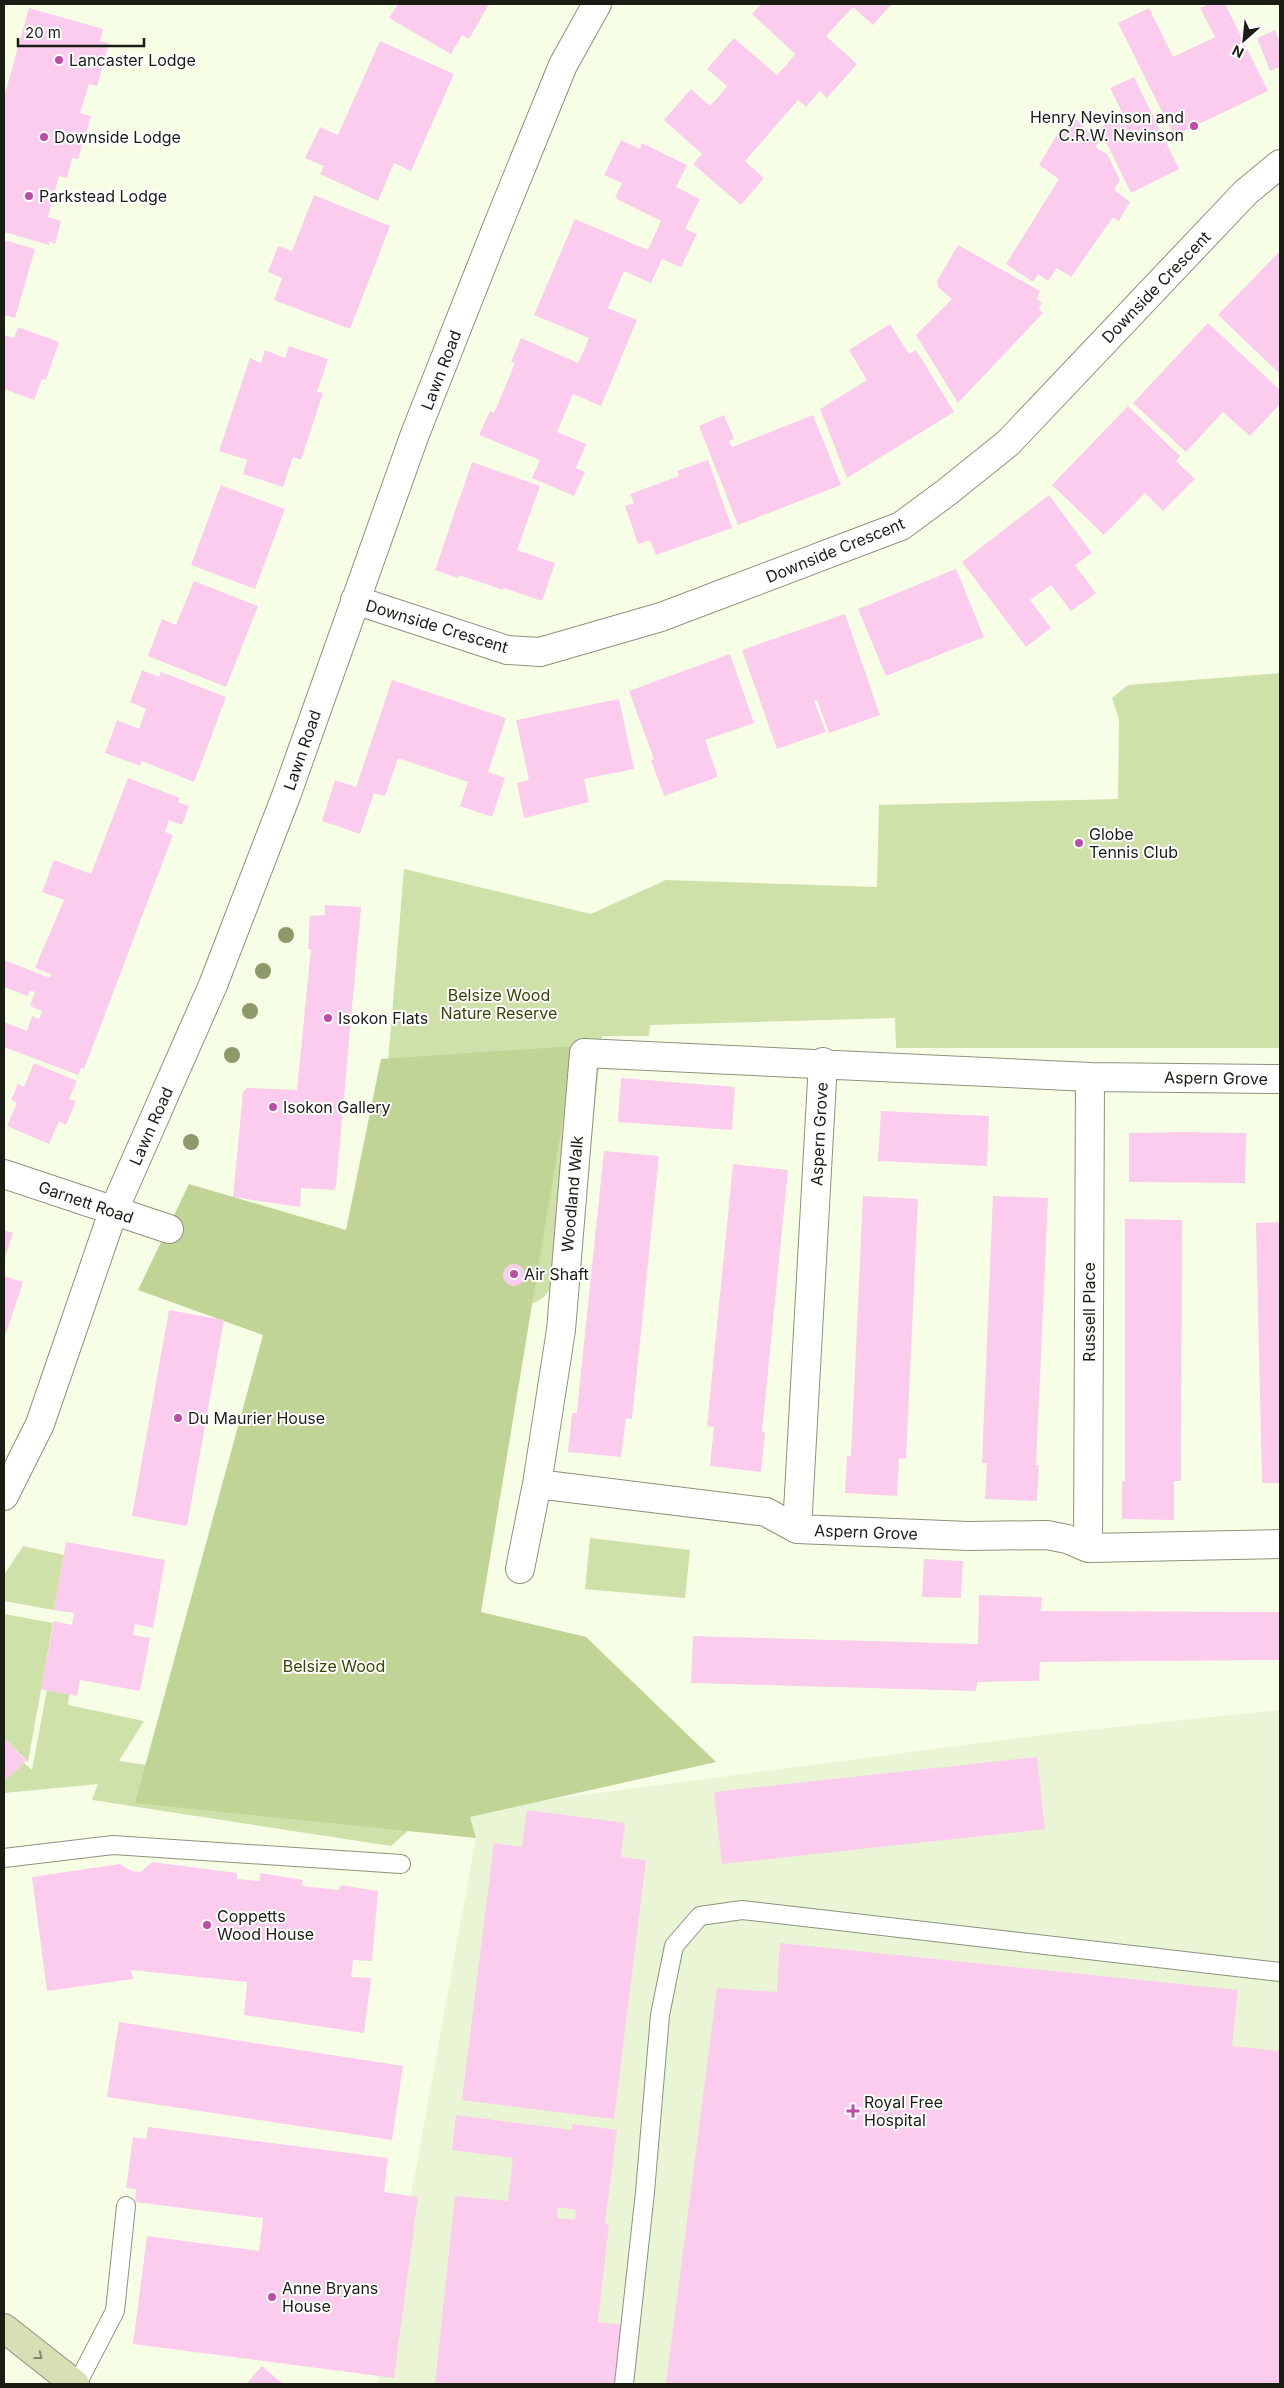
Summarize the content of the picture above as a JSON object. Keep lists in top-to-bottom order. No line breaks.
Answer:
{"streets":{"street":["Downside Crescent","Lawn Road","Aspern Grove","Woodland Walk","Garnett Road","Russell Place"]},"crossings":[["Downside Crescent","Lawn Road"],["Lawn Road","Garnett Road"],["Aspern Grove","Woodland Walk"],["Aspern Grove","Russell Place"]],"parks":["Belsize Wood Nature Reserve","Belsize Wood"],"places":{"other":["Lancaster Lodge","Henry Nevinson and C.R.W. Nevinson","Downside Lodge","Parkstead Lodge","Globe Tennis Club","Isokon Flats","Isokon Gallery","Air Shaft","Du Maurier House","Coppetts Wood House","Anne Bryans House"],"health":["Royal Free Hospital"]},"scale_bar":"20 m","north":"bottom left"}
